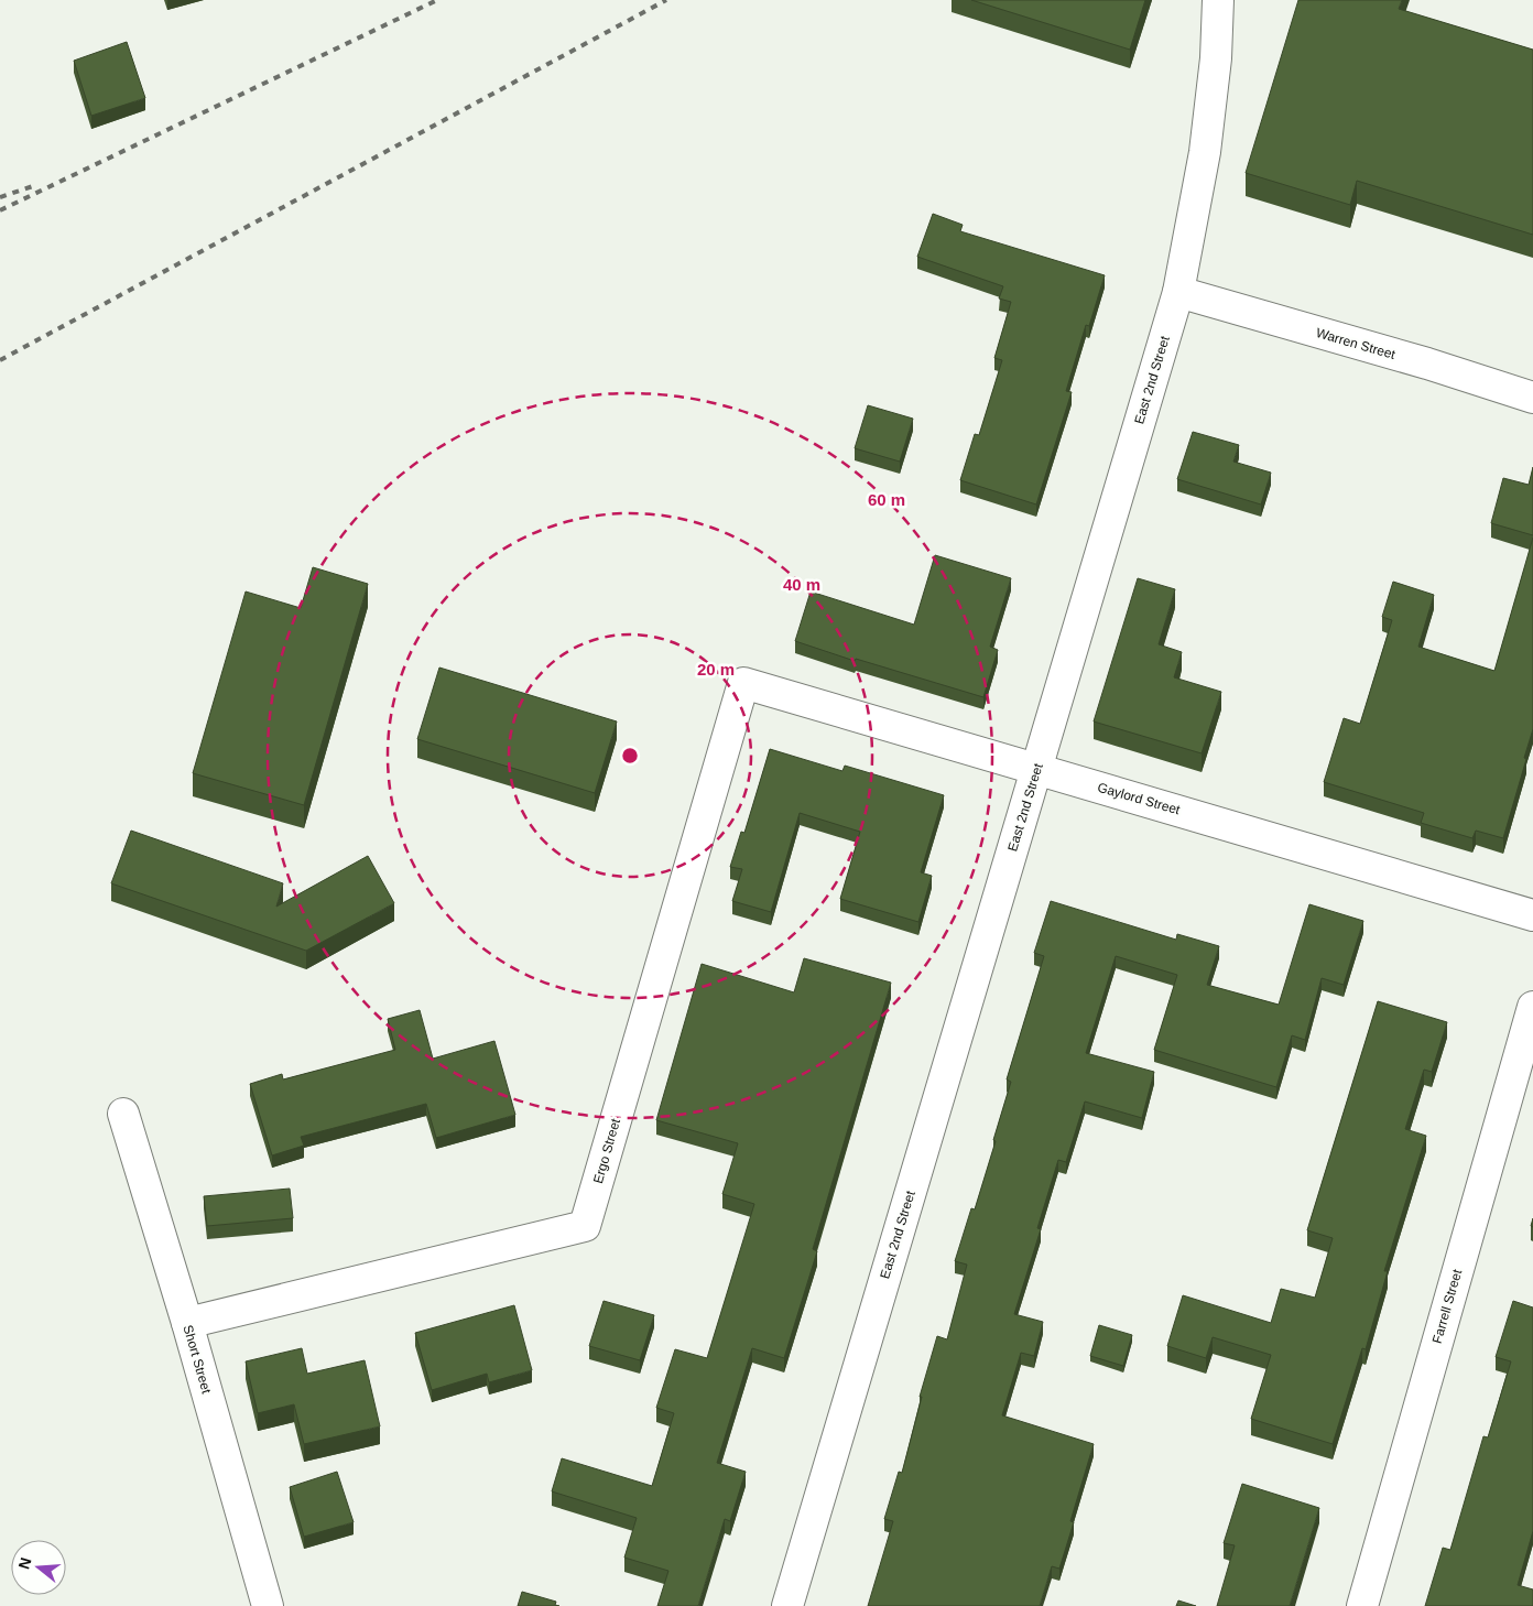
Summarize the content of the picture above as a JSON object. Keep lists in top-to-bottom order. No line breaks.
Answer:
{"streets":{"street":["Warren Street","East 2nd Street","Gaylord Street","Ergo Street","Farrell Street","Short Street"]},"crossings":[["Warren Street","East 2nd Street"],["East 2nd Street","Gaylord Street"],["Gaylord Street","Ergo Street"],["Ergo Street","Short Street"]],"north":"left","rings":["60 m","40 m","20 m"]}
